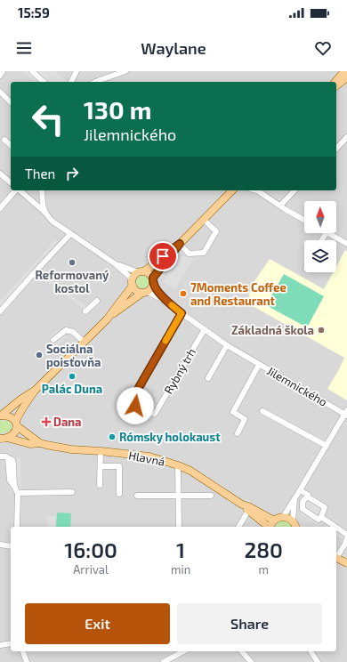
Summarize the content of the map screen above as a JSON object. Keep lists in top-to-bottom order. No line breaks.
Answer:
{"streets":{"main road":["Hlavná"],"street":["Rybný trh","Jilemnického"]},"crossings":[["Rybný trh","Jilemnického"]],"places":{"other":["Reformovaný kostol","7Moments Coffee and Restaurant","Základná škola","Sociálna poisťovňa","Palác Duna","Rómsky holokaust"],"health":["Dana"]},"north":"top","page":{"status":"15:59","header":"Waylane","turn":["130 m","Jilemnického"],"then":"Then","eta":["16:00","Arrival","1","min","280","m"],"buttons":["Exit","Share"]}}
